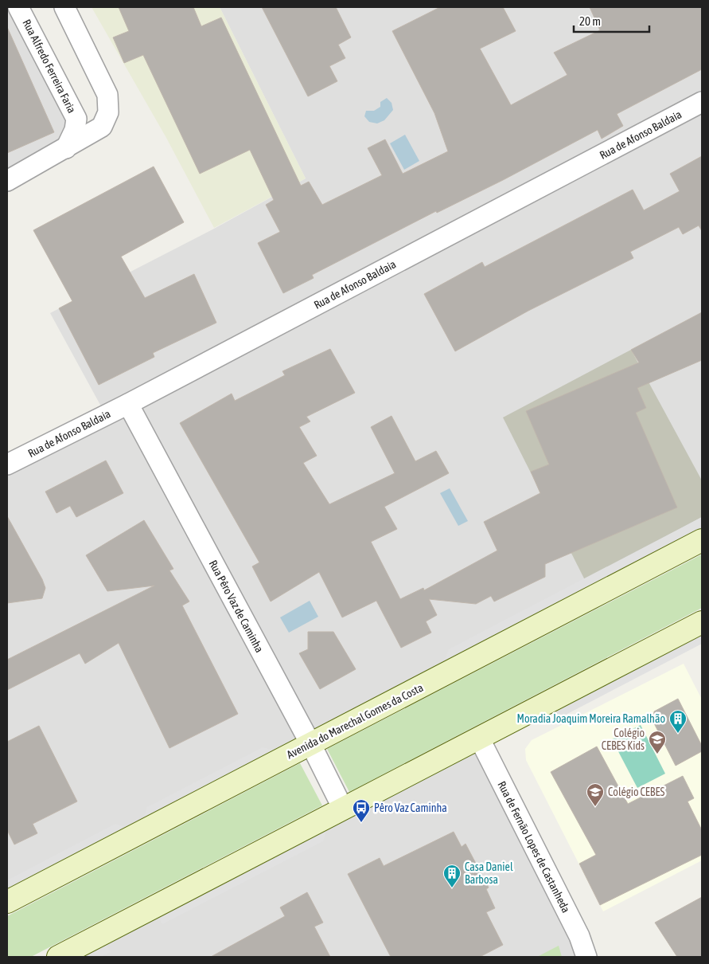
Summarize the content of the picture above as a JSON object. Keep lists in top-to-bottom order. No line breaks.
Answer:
{"streets":{"main road":["Avenida do Marechal Gomes da Costa"],"street":["Rua Alfredo Ferreira Faria","Rua de Afonso Baldaia","Rua Pêro Vaz de Caminha","Rua de Fernão Lopes de Castanheda"]},"crossings":[["Rua de Afonso Baldaia","Rua Pêro Vaz de Caminha"],["Rua Pêro Vaz de Caminha","Avenida do Marechal Gomes da Costa"]],"places":{"building":["Moradia Joaquim Moreira Ramalhão","Casa Daniel Barbosa"],"school or university":["Colégio CEBES Kids","Colégio CEBES"],"bus stop":["Pêro Vaz Caminha"]},"scale_bar":"20 m"}
